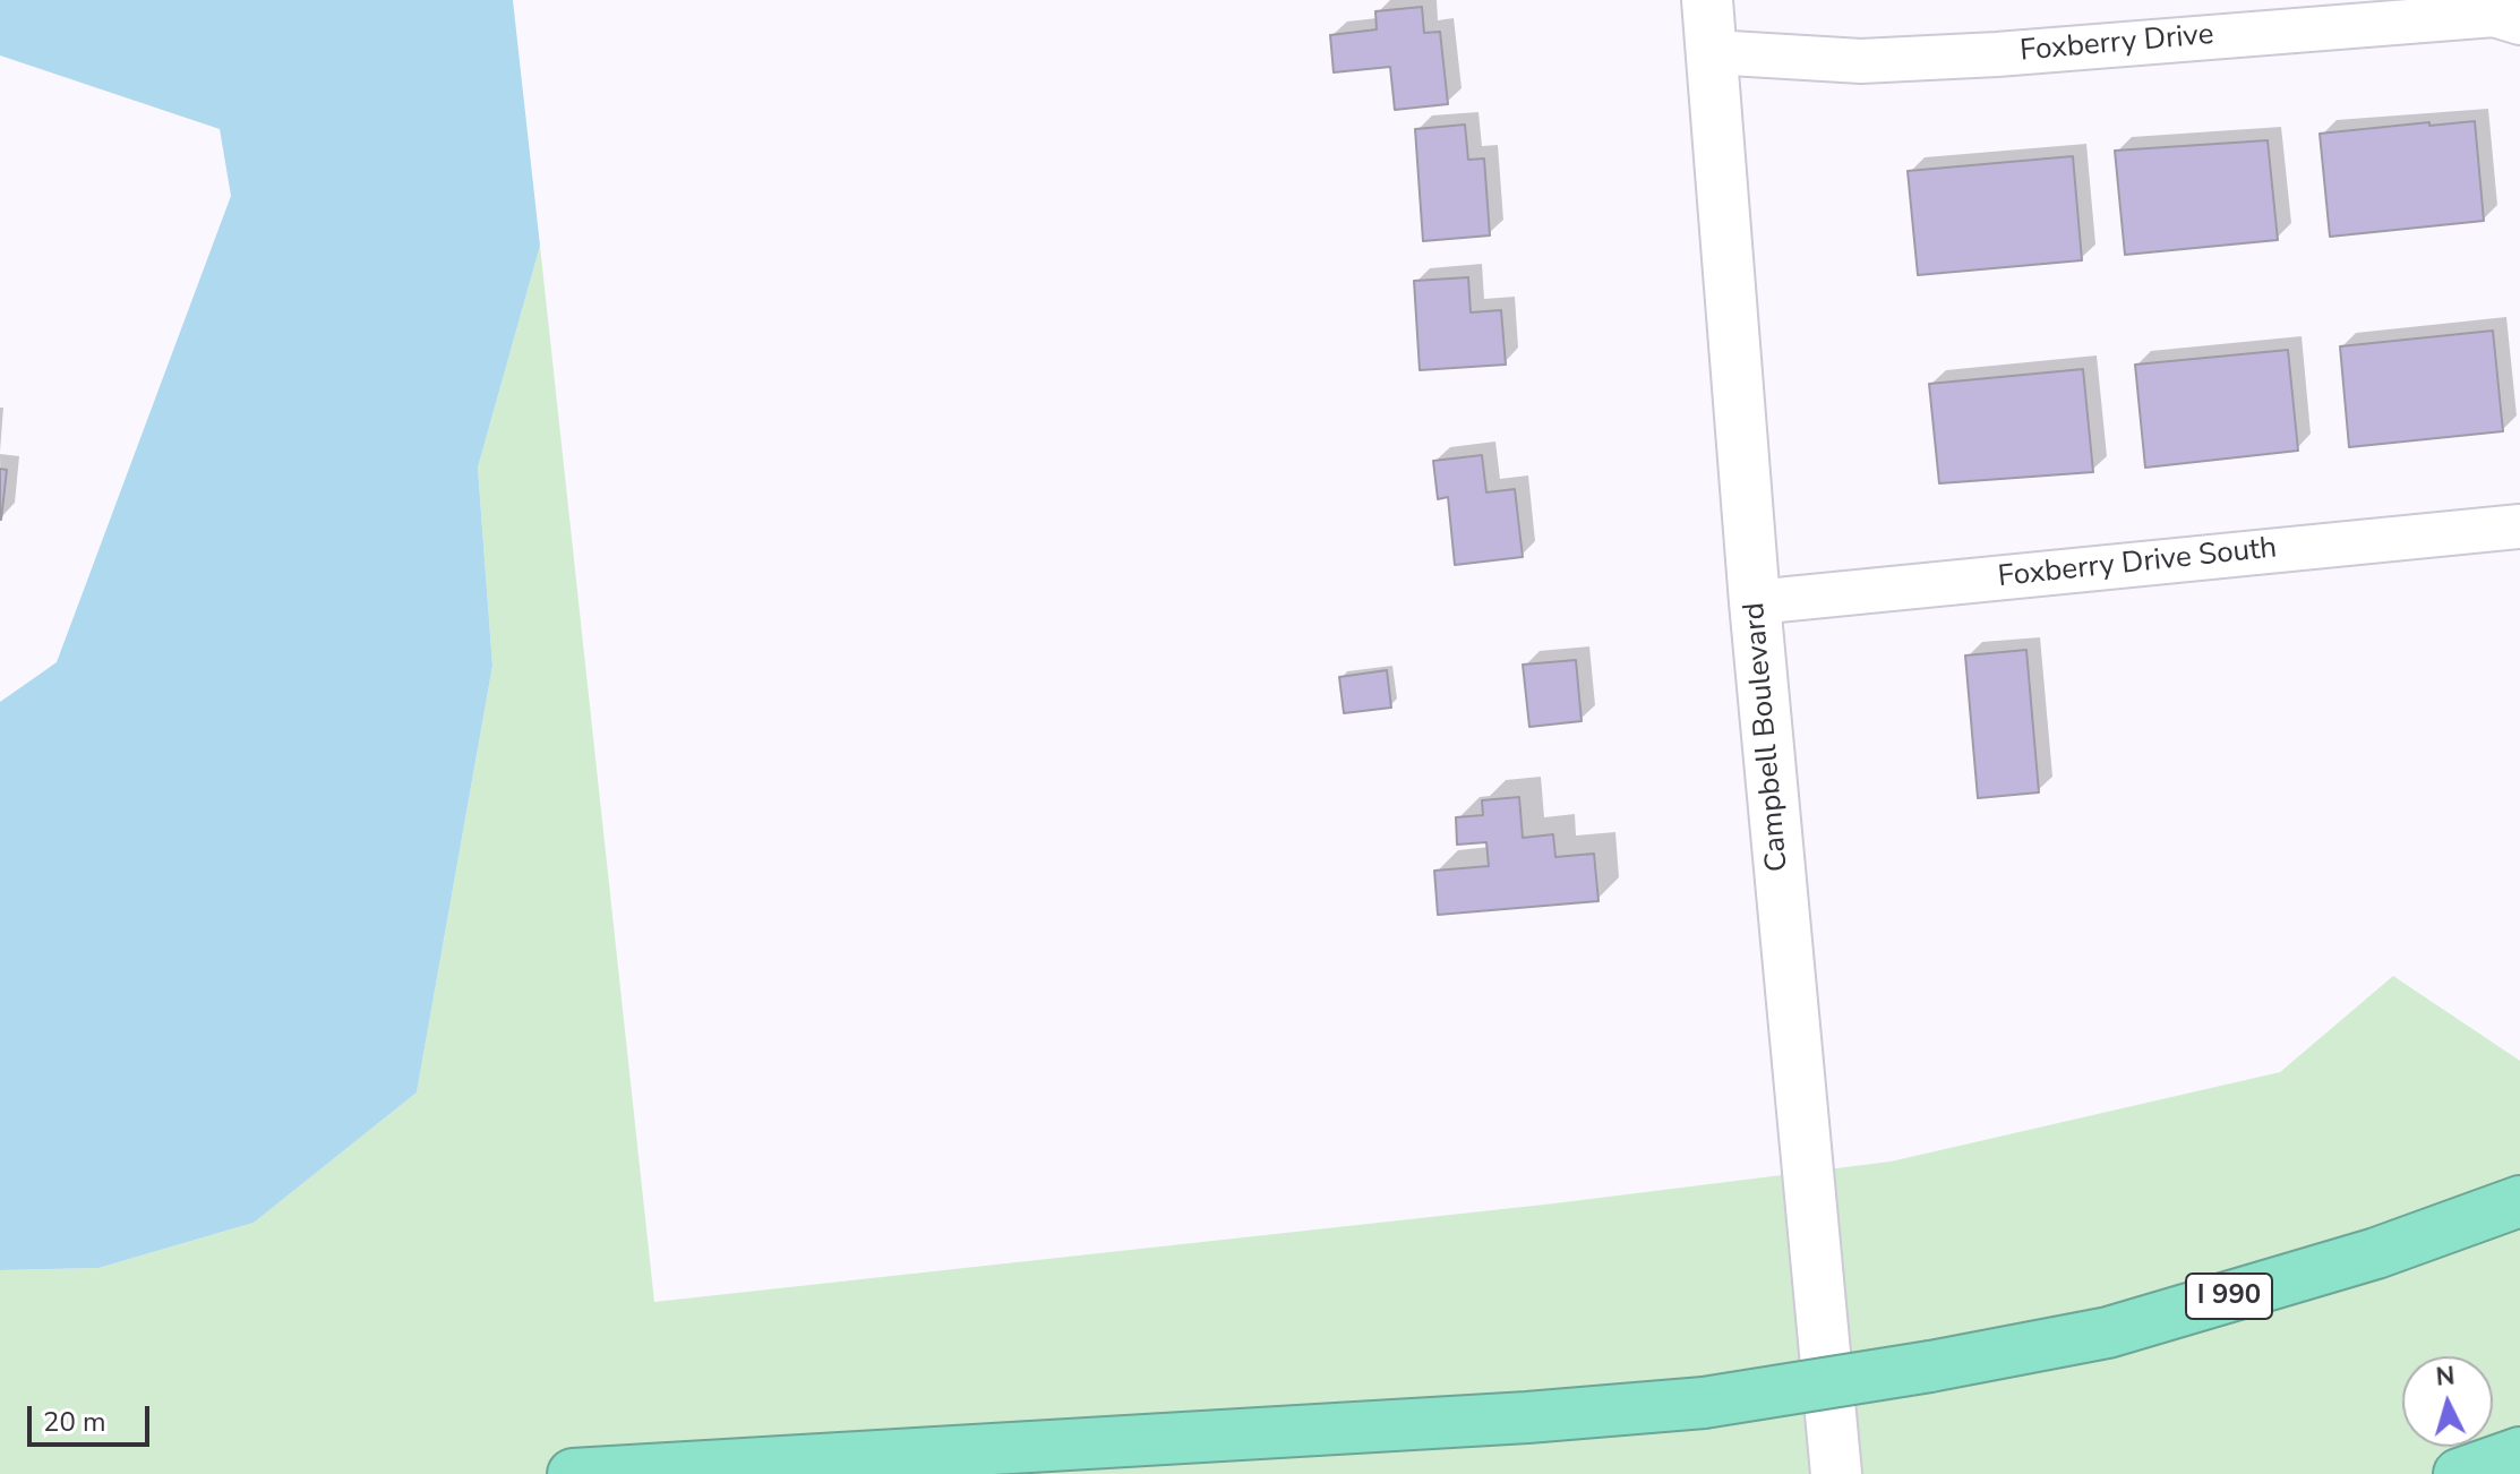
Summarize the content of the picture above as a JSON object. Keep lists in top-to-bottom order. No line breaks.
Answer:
{"streets":{"highway":["I 990"],"main road":["Campbell Boulevard"],"street":["Foxberry Drive","Foxberry Drive South"]},"crossings":[["Foxberry Drive","Campbell Boulevard"],["Foxberry Drive South","Campbell Boulevard"]],"scale_bar":"20 m","north":"top"}
